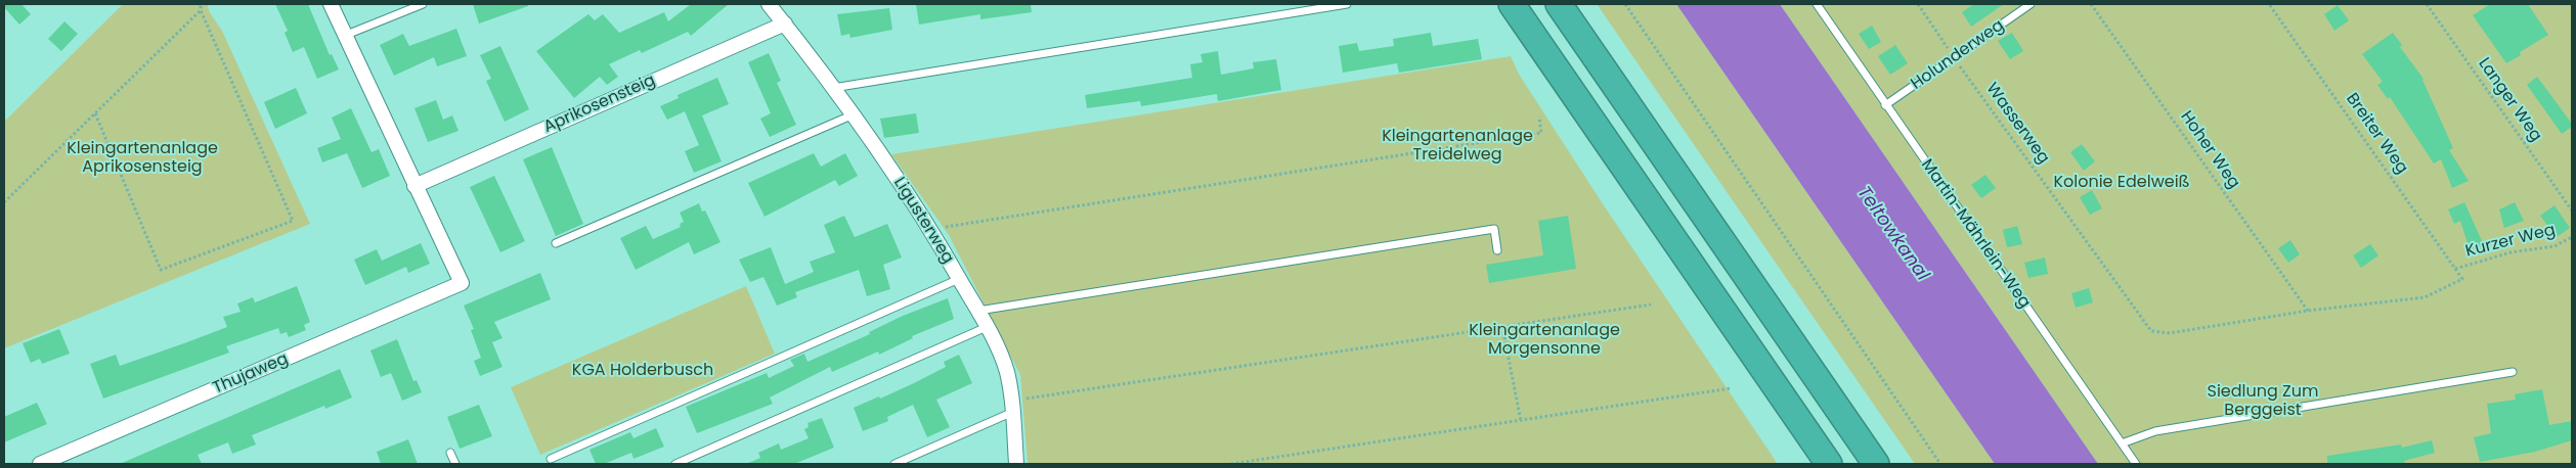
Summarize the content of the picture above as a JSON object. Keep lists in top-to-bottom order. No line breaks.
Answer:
{"streets":{"street":["Aprikosensteig","Ligusterweg","Thujaweg"],"lane":["Holunderweg","Martin-Mährlein-Weg"],"path":["Langer Weg","Wasserweg","Breiter Weg","Hoher Weg","Kurzer Weg"]},"crossings":[["Holunderweg","Wasserweg"],["Holunderweg","Martin-Mährlein-Weg"],["Aprikosensteig","Ligusterweg"],["Aprikosensteig","Thujaweg"],["Wasserweg","Breiter Weg"],["Wasserweg","Hoher Weg"],["Breiter Weg","Hoher Weg"],["Breiter Weg","Kurzer Weg"]],"water":["Teltowkanal"],"parks":["Kleingartenanlage Treidelweg","Kleingartenanlage Aprikosensteig","Kolonie Edelweiß","Kleingartenanlage Morgensonne","KGA Holderbusch","Siedlung Zum Berggeist"]}
